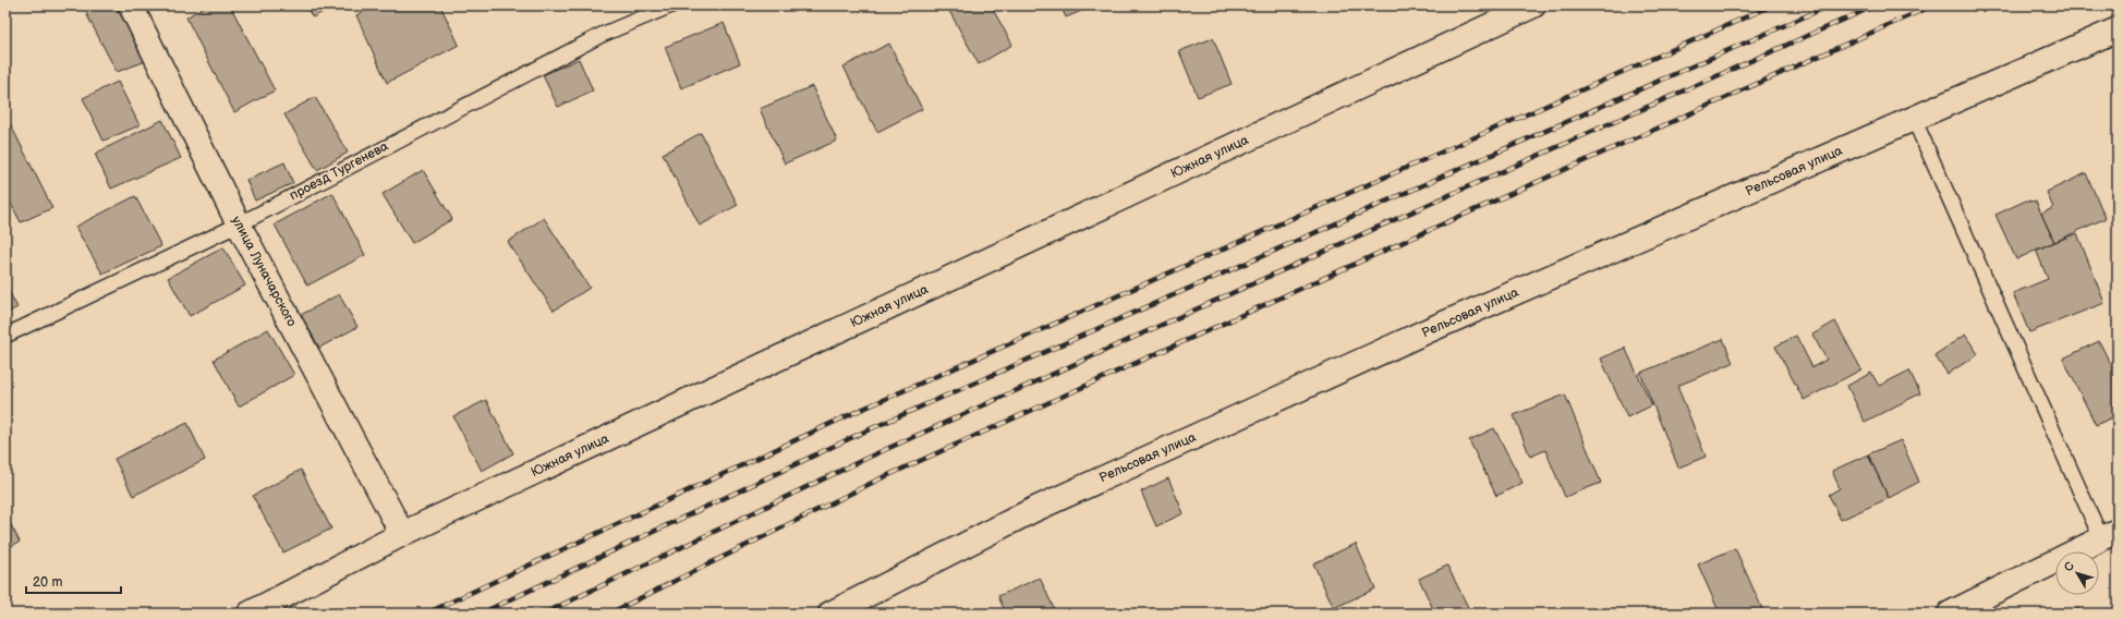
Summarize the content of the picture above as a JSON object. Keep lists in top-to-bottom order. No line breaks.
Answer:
{"streets":{"street":["Южная улица","Рельсовая улица","улица Луначарского"],"lane":["проезд Тургенева"]},"crossings":[["Южная улица","улица Луначарского"],["проезд Тургенева","улица Луначарского"]],"scale_bar":"20 m","north":"top left"}
